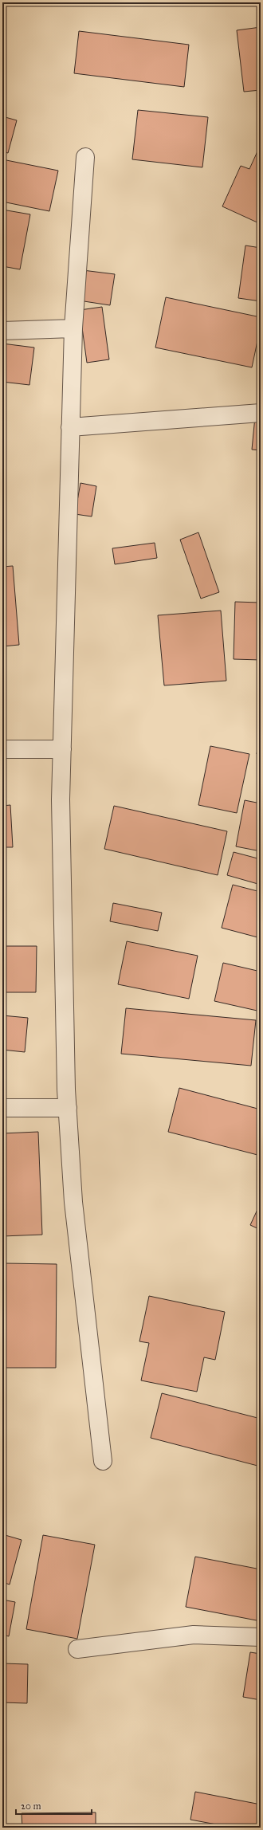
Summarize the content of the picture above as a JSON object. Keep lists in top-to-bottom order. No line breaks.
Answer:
{"scale_bar":"20 m"}
